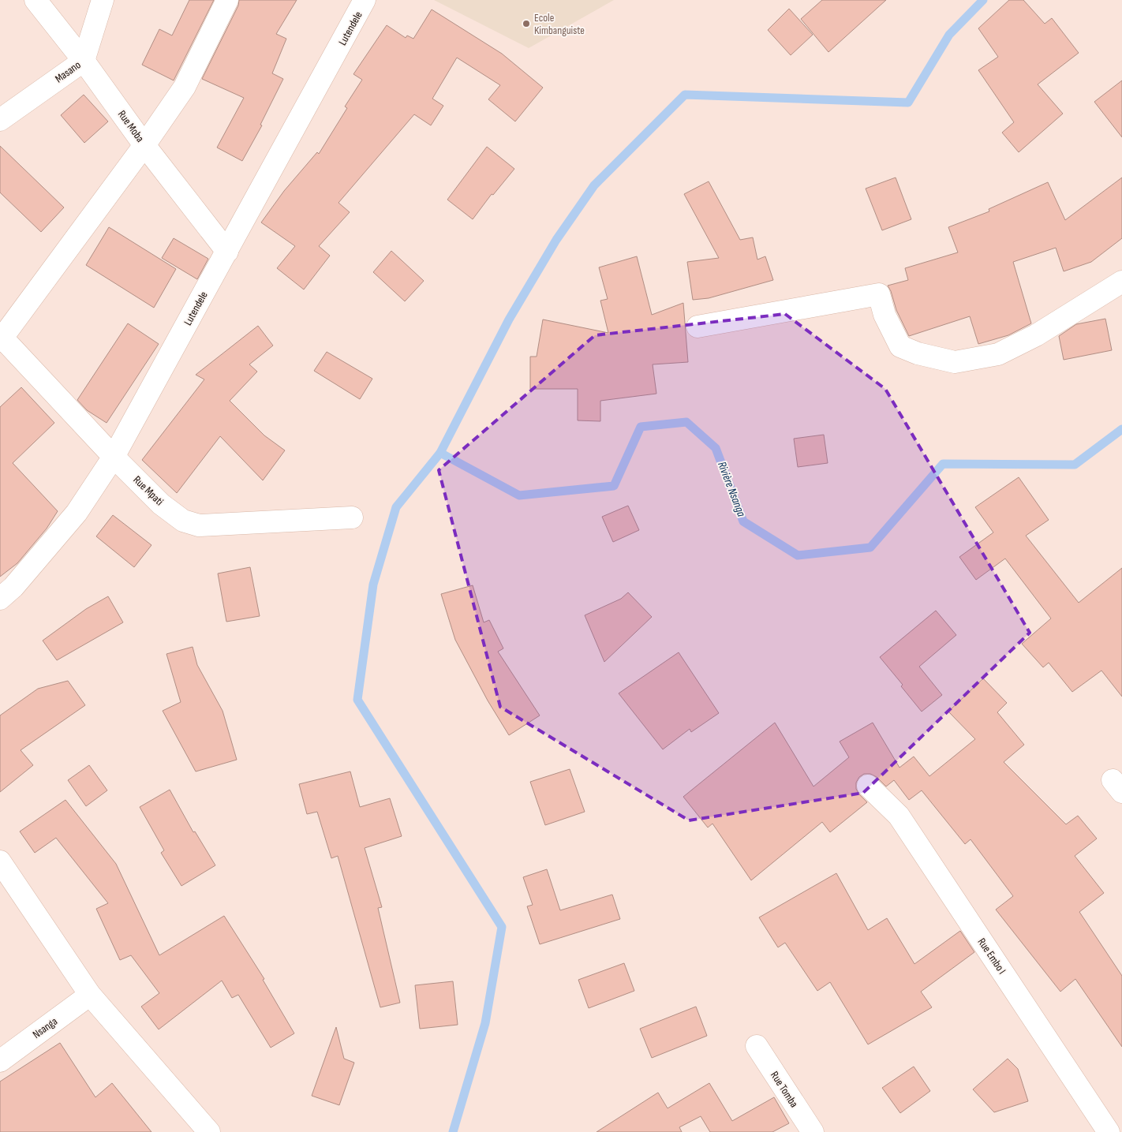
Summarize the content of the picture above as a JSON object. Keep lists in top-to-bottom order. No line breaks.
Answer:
{"streets":{"street":["Lutendele","Masano","Rue Moba","Rue Mpati","Rue Embo I","Nsanga","Rue Tomba"]},"crossings":[["Lutendele","Rue Moba"],["Lutendele","Rue Mpati"],["Masano","Rue Moba"]],"water":["Rivière Nsanga"],"places":["Ecole Kimbanguiste"]}
